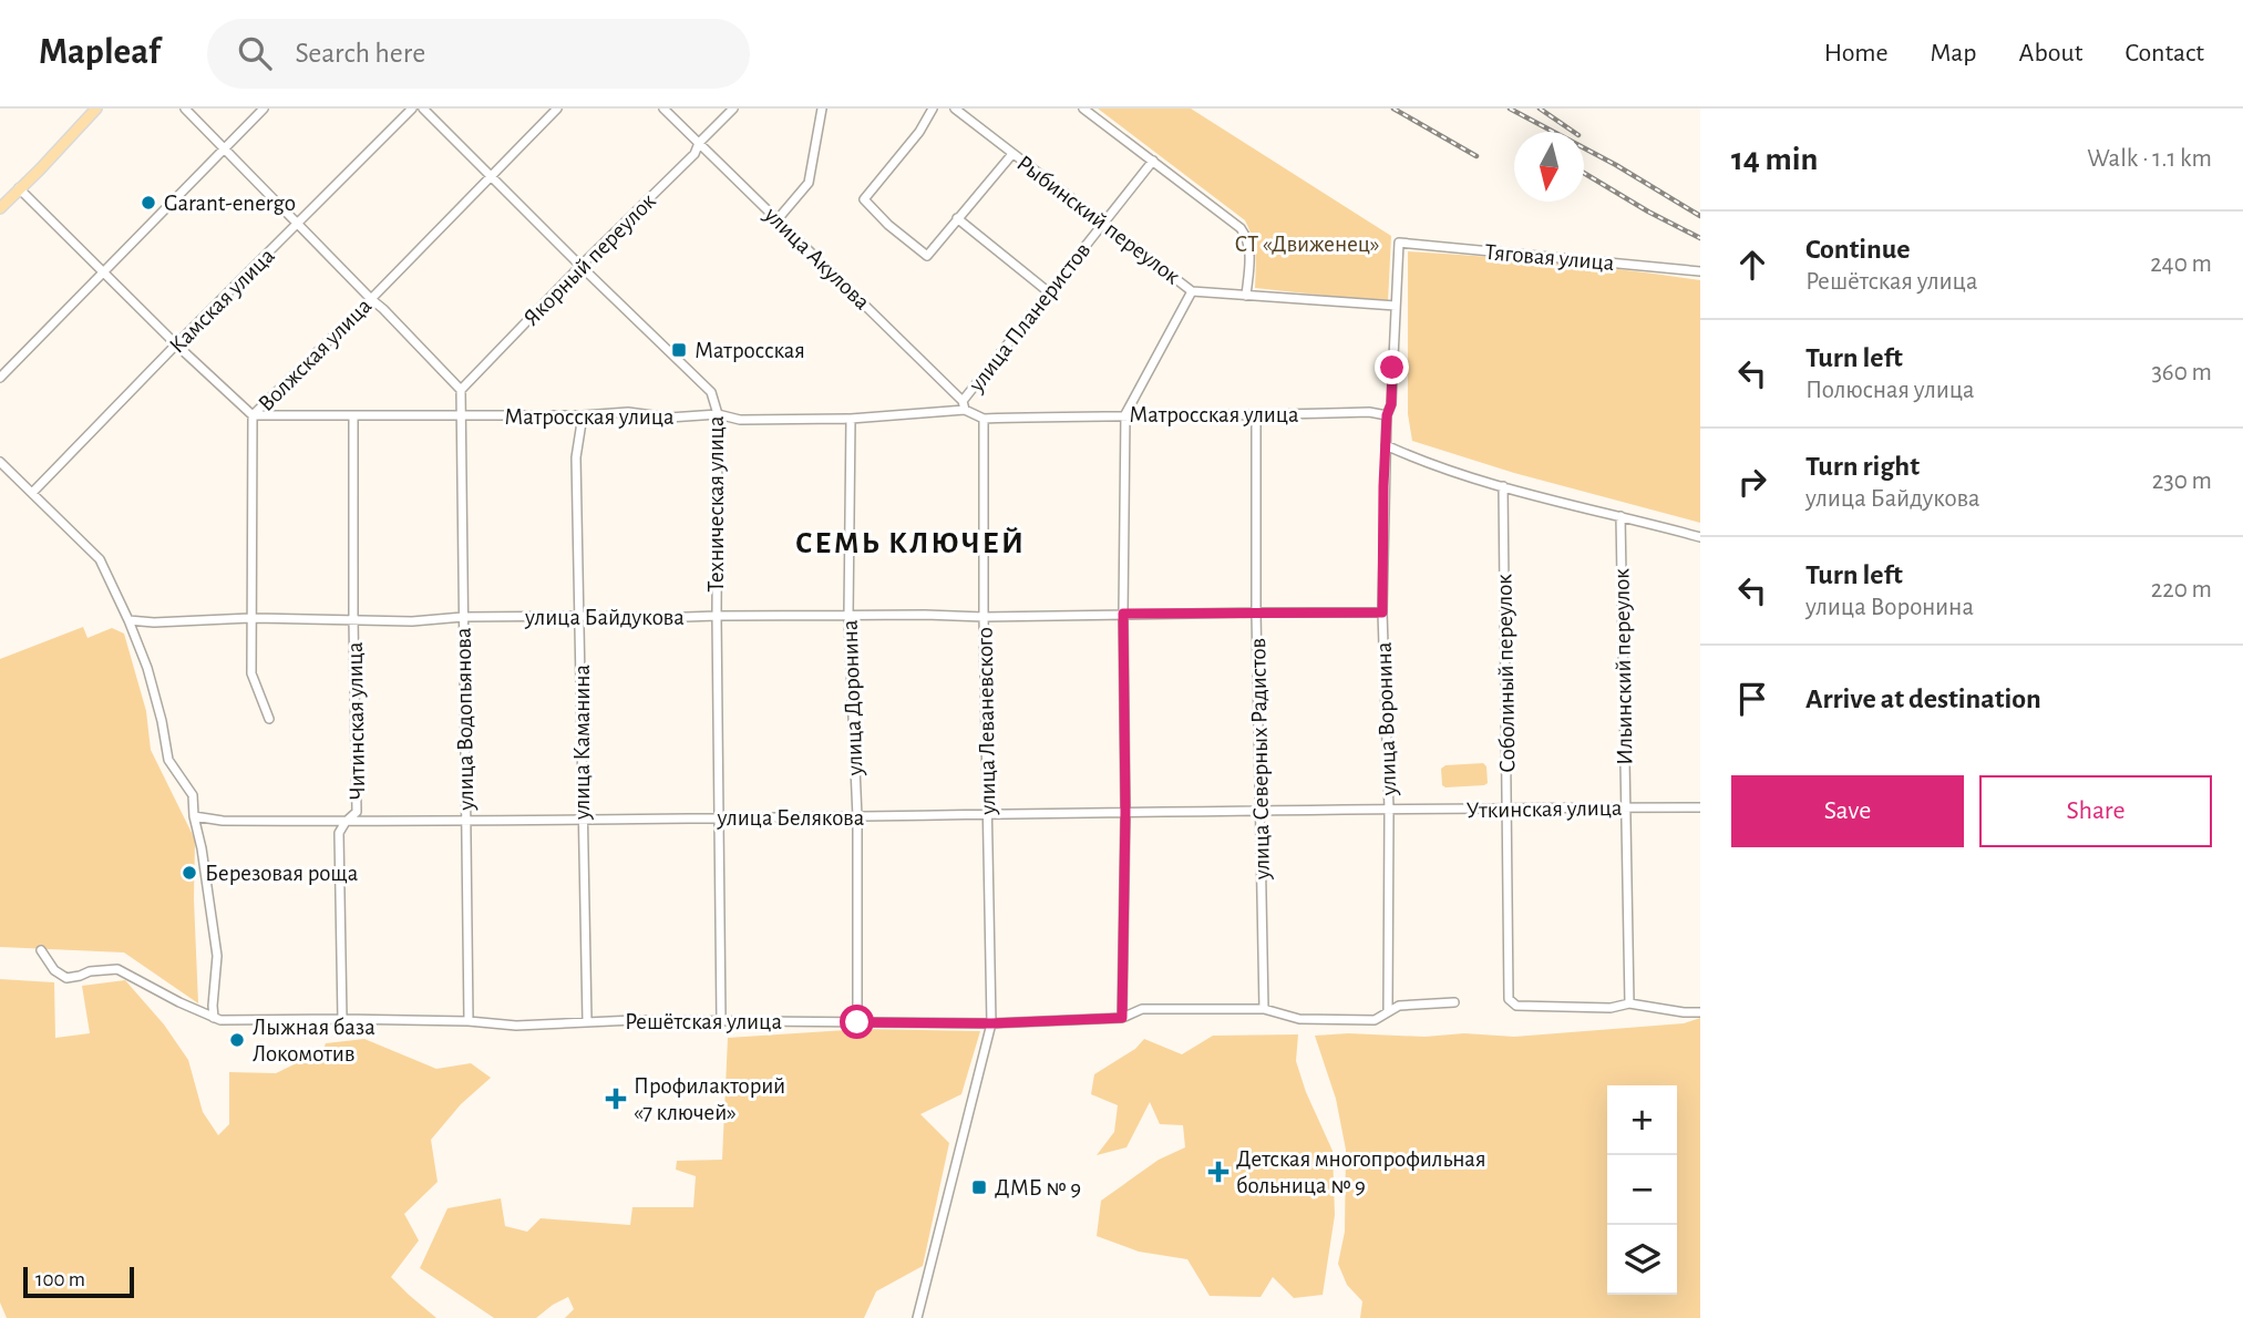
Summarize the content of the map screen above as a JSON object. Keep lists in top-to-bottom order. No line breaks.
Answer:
{"streets":{"street":["Рыбинский переулок","Тяговая улица","улица Акулова","Якорный переулок","Камская улица","улица Планеристов","Волжская улица","Матросская улица","Техническая улица","улица Байдукова","Ильинский переулок","Соболиный переулок","улица Доронина","улица Водопьянова","улица Воронина","Читинская улица","улица Леваневского","улица Каманина","улица Северных Радистов","Уткинская улица","улица Белякова","Решётская улица"]},"crossings":[["Рыбинский переулок","улица Планеристов"],["Рыбинский переулок","улица Воронина"],["Тяговая улица","улица Воронина"],["улица Акулова","Якорный переулок"],["улица Акулова","улица Планеристов"],["улица Акулова","Матросская улица"],["Якорный переулок","Техническая улица"],["улица Планеристов","Матросская улица"],["Волжская улица","Матросская улица"],["Волжская улица","Техническая улица"],["Волжская улица","улица Байдукова"],["Матросская улица","Техническая улица"],["Матросская улица","улица Доронина"],["Матросская улица","улица Водопьянова"],["Матросская улица","улица Воронина"],["Матросская улица","Читинская улица"],["Матросская улица","улица Леваневского"],["Матросская улица","улица Каманина"],["Матросская улица","улица Северных Радистов"],["Техническая улица","улица Байдукова"],["Техническая улица","улица Белякова"],["Техническая улица","Решётская улица"],["улица Байдукова","улица Доронина"],["улица Байдукова","улица Водопьянова"],["улица Байдукова","улица Воронина"],["улица Байдукова","Читинская улица"],["улица Байдукова","улица Леваневского"],["улица Байдукова","улица Каманина"],["улица Байдукова","улица Северных Радистов"],["Ильинский переулок","Соболиный переулок"],["Ильинский переулок","Уткинская улица"],["Соболиный переулок","Уткинская улица"],["улица Доронина","улица Белякова"],["улица Доронина","Решётская улица"],["улица Водопьянова","улица Белякова"],["улица Водопьянова","Решётская улица"],["улица Воронина","Уткинская улица"],["улица Воронина","улица Белякова"],["улица Воронина","Решётская улица"],["Читинская улица","улица Белякова"],["Читинская улица","Решётская улица"],["улица Леваневского","улица Белякова"],["улица Леваневского","Решётская улица"],["улица Каманина","улица Белякова"],["улица Каманина","Решётская улица"],["улица Северных Радистов","улица Белякова"],["улица Северных Радистов","Решётская улица"],["Уткинская улица","улица Белякова"]],"districts":["СЕМЬ КЛЮЧЕЙ"],"parks":["СТ «Движенец»"],"places":{"other":["Garant-energo","Березовая роща","Лыжная база Локомотив"],"transit":["Матросская","ДМБ № 9"],"health":["Профилакторий «7 ключей»","Детская многопрофильная больница № 9"]},"scale_bar":"100 m","north":"bottom","page":{"header":"Mapleaf","search":"Search here","nav":["Home","Map","About","Contact"],"heading":["14 min","Walk · 1.1 km"],"list":[["Continue","Решётская улица","240 m"],["Turn left","Полюсная улица","360 m"],["Turn right","улица Байдукова","230 m"],["Turn left","улица Воронина","220 m"],"Arrive at destination"],"buttons":["Save","Share"],"map_buttons":["+","−"],"scale":"100 m"}}
